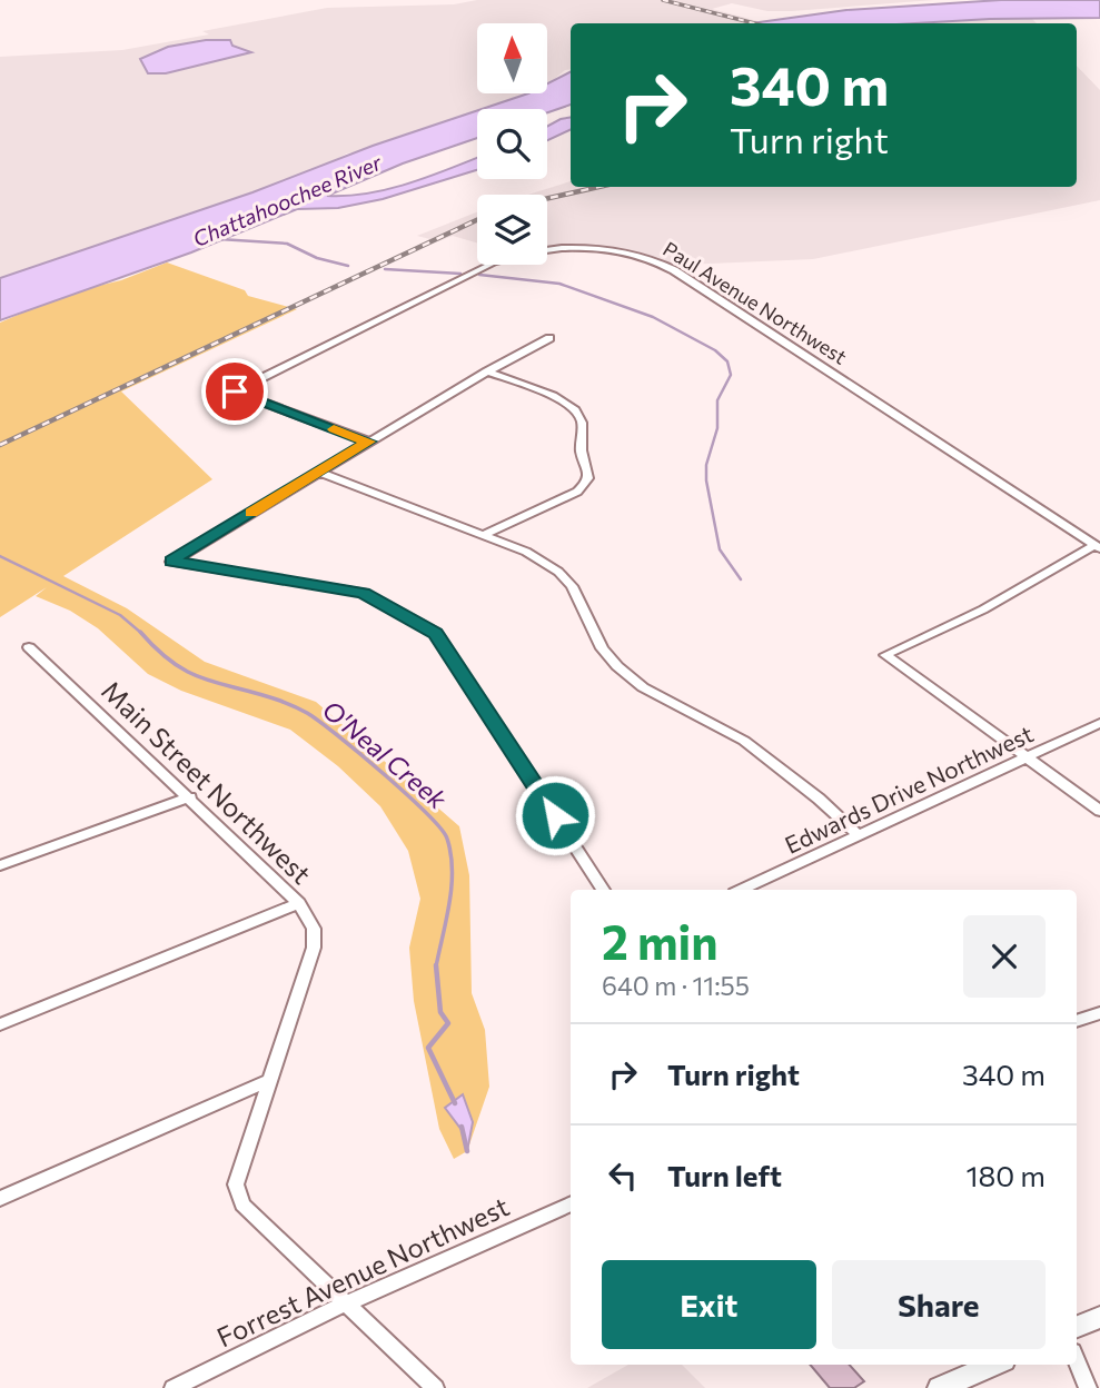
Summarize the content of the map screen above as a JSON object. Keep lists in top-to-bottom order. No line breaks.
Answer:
{"streets":{"street":["Paul Avenue Northwest","Main Street Northwest","Edwards Drive Northwest","Forrest Avenue Northwest"]},"crossings":[["Main Street Northwest","Forrest Avenue Northwest"]],"water":["Chattahoochee River","O'Neal Creek"],"north":"top","page":{"turn":["340 m","Turn right"],"heading":["2 min","640 m · 11:55"],"list":[{"name":"Turn right","value":"340 m"},{"name":"Turn left","value":"180 m"}],"buttons":["Exit","Share"]}}
